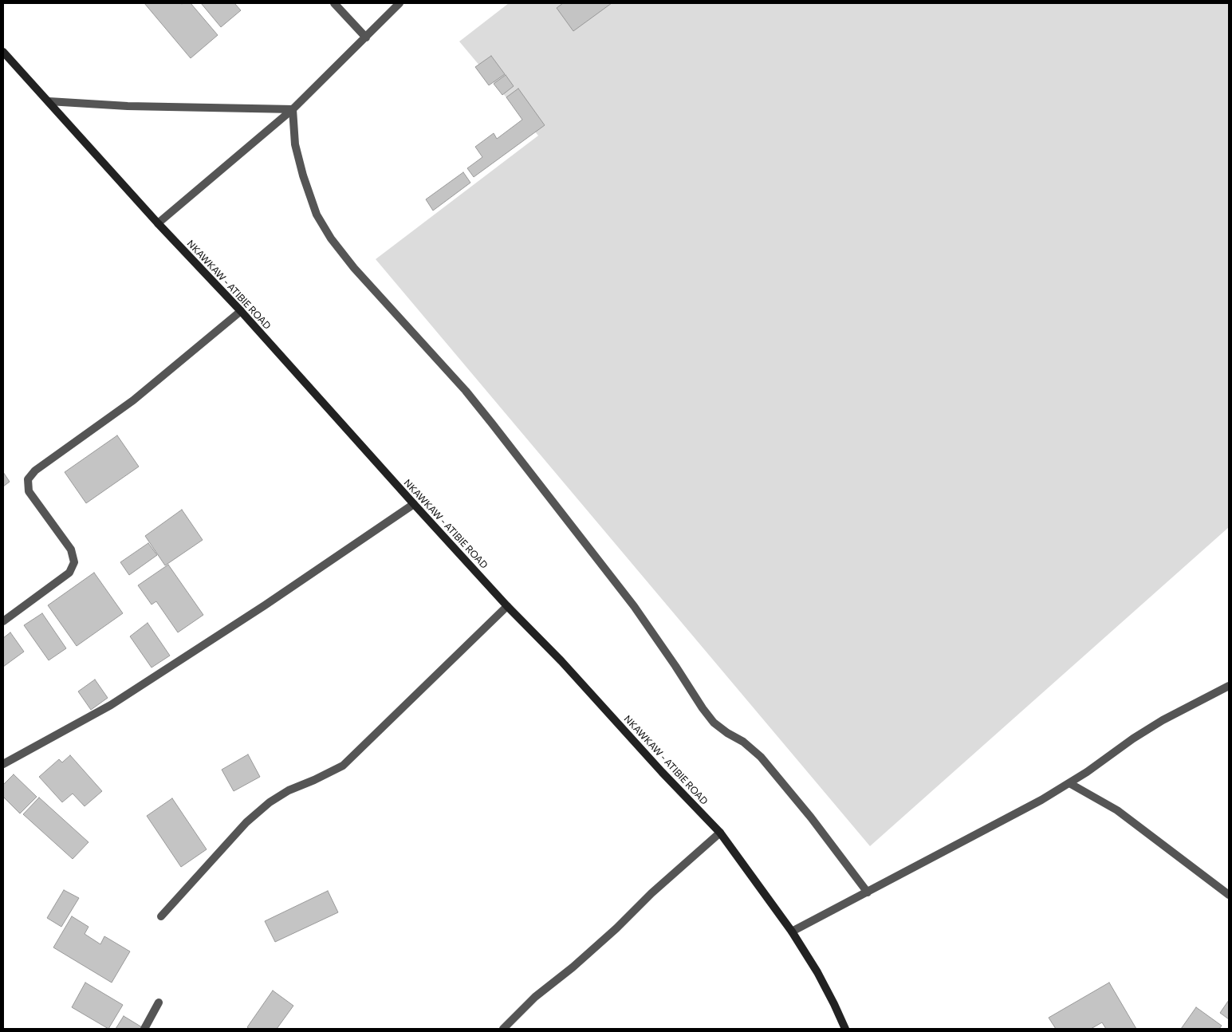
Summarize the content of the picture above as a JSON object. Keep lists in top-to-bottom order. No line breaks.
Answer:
{"streets":{"main road":["NKAWKAW - ATIBIE ROAD"]}}
